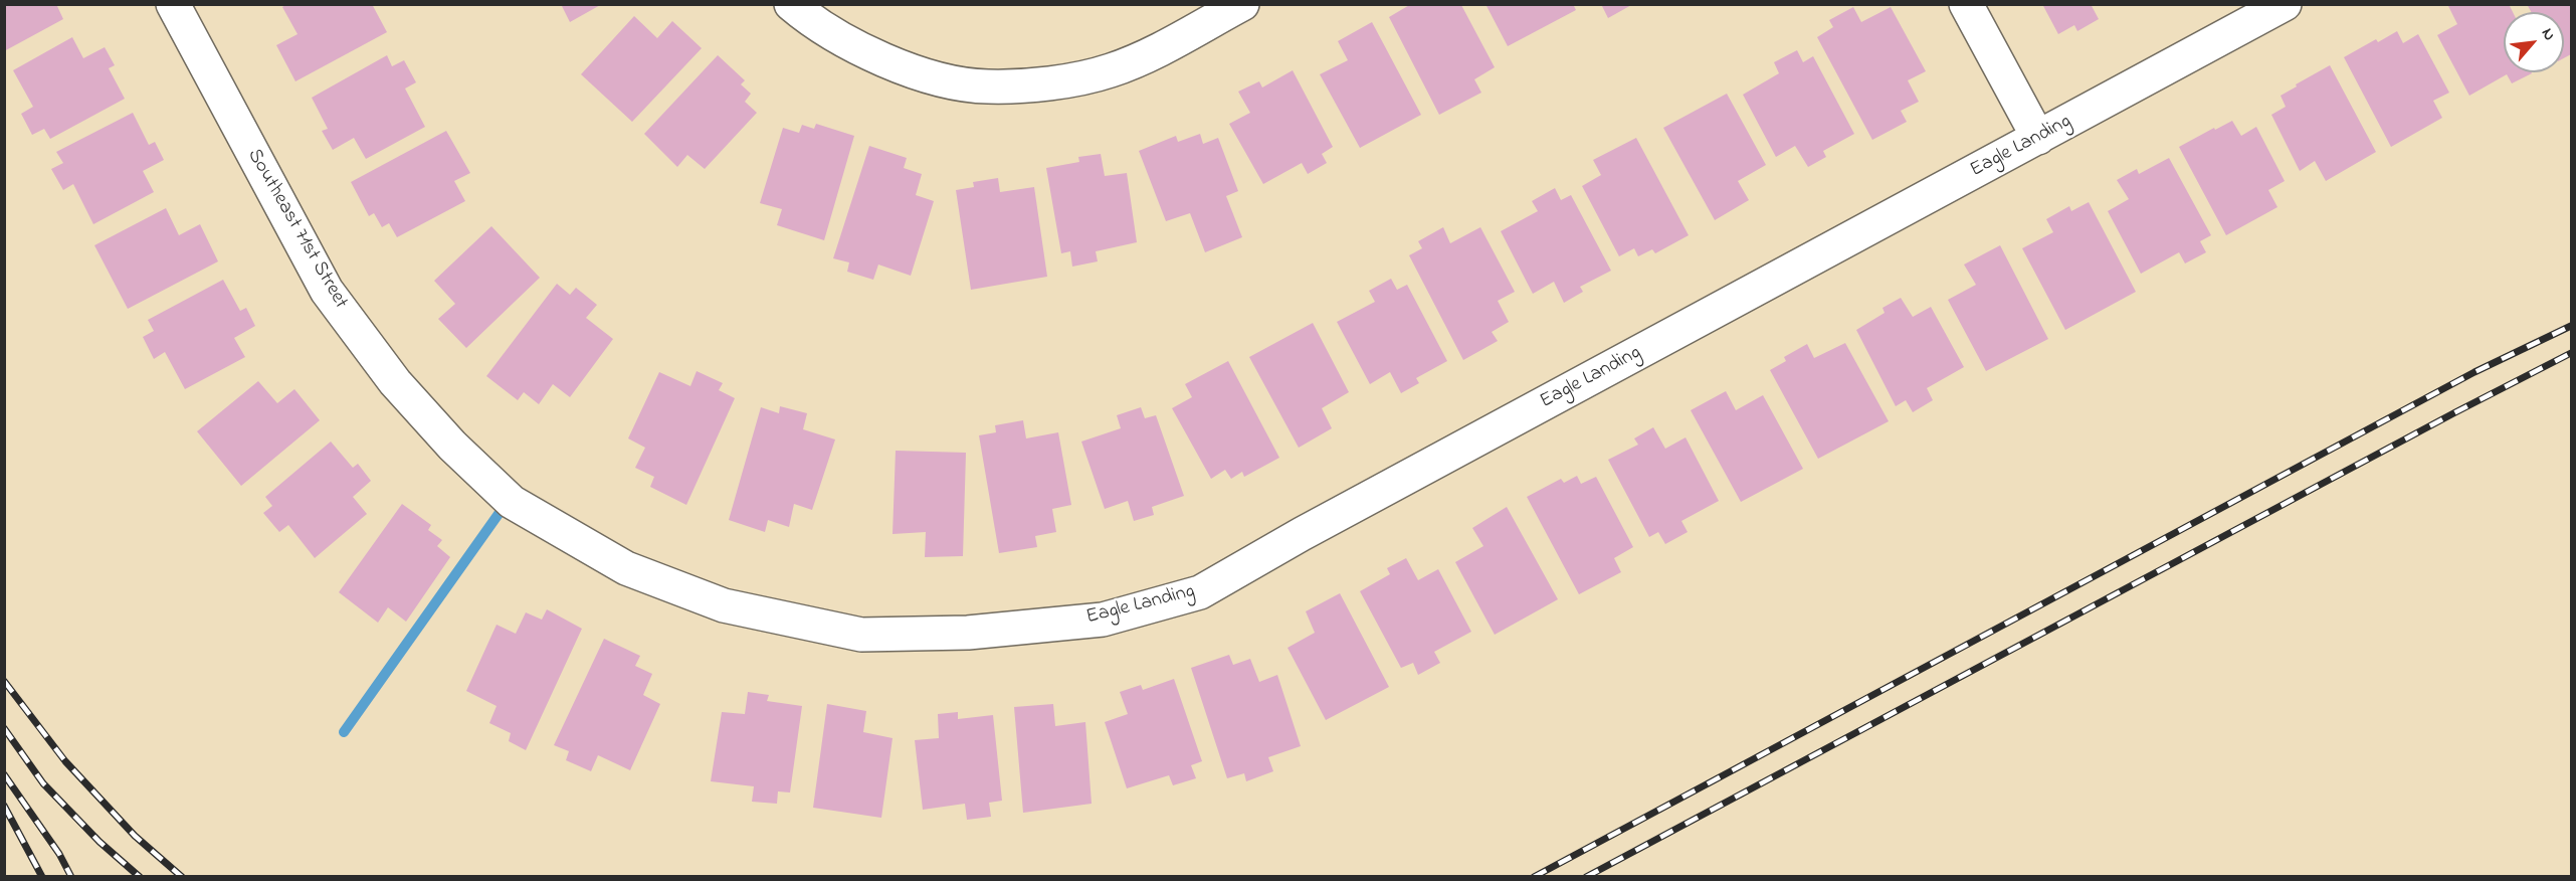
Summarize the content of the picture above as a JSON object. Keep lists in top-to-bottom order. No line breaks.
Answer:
{"streets":{"street":["Eagle Landing","Southeast 71st Street"]},"crossings":[["Eagle Landing","Southeast 71st Street"]],"north":"top right"}
